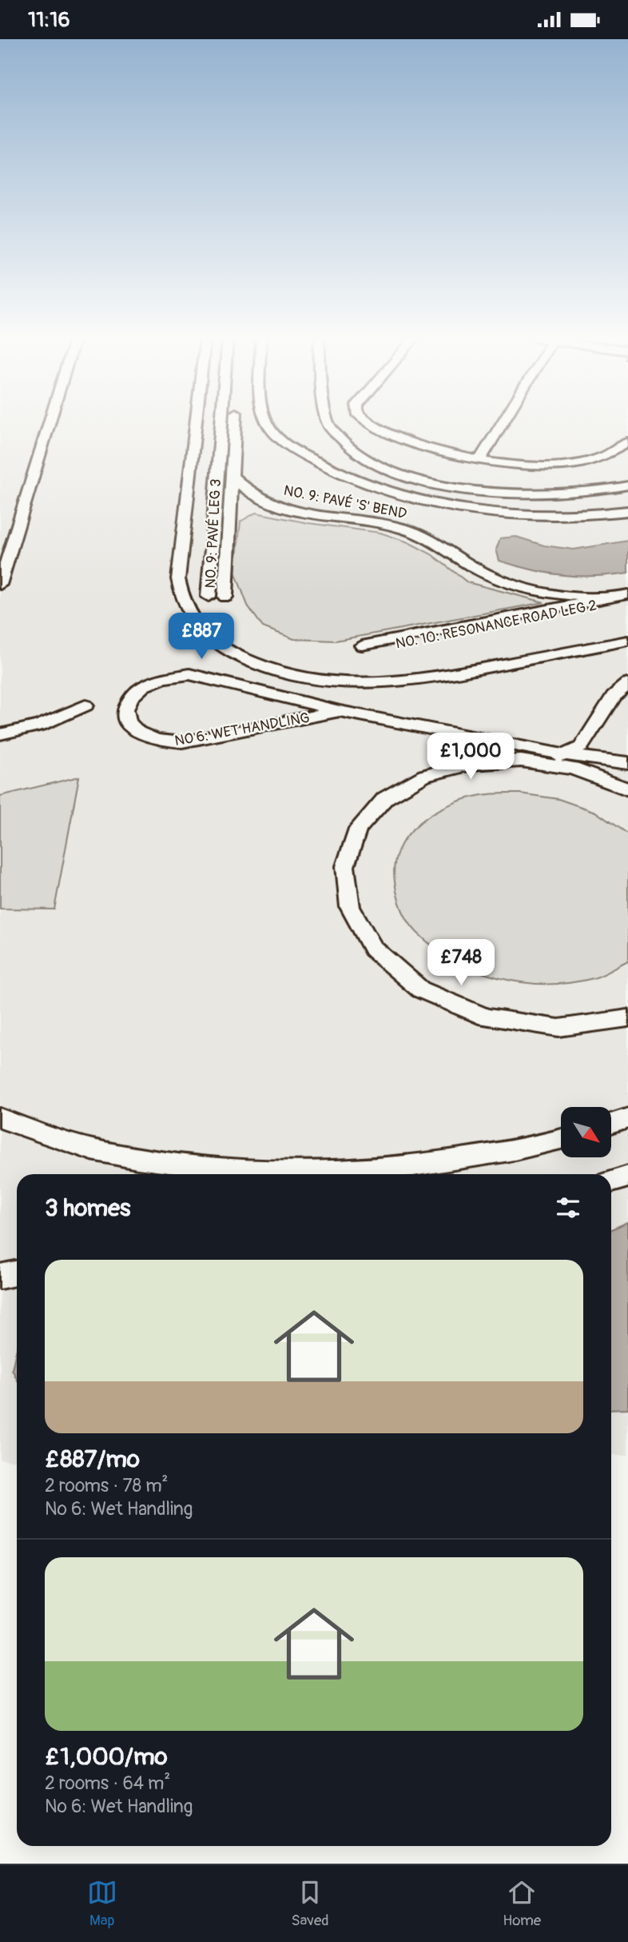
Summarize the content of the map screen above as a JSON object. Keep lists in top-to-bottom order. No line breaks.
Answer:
{"streets":{"street":["NO. 9: PAVÉ 'S' BEND","NO. 9: PAVÉ LEG 3","NO. 10: RESONANCE ROAD LEG 2","NO 6: WET HANDLING"]},"crossings":[["NO. 9: PAVÉ 'S' BEND","NO. 9: PAVÉ LEG 3"],["NO. 9: PAVÉ 'S' BEND","NO. 10: RESONANCE ROAD LEG 2"]],"north":"bottom right","page":{"status":"11:16","price":["£887","£1,000","£748"],"heading":"3 homes","list":[{"name":"£887/mo","note":"2 rooms · 78 m² · No 6: Wet Handling"},{"name":"£1,000/mo","note":"2 rooms · 64 m² · No 6: Wet Handling"}],"tabs":["Map","Saved","Home"]}}
